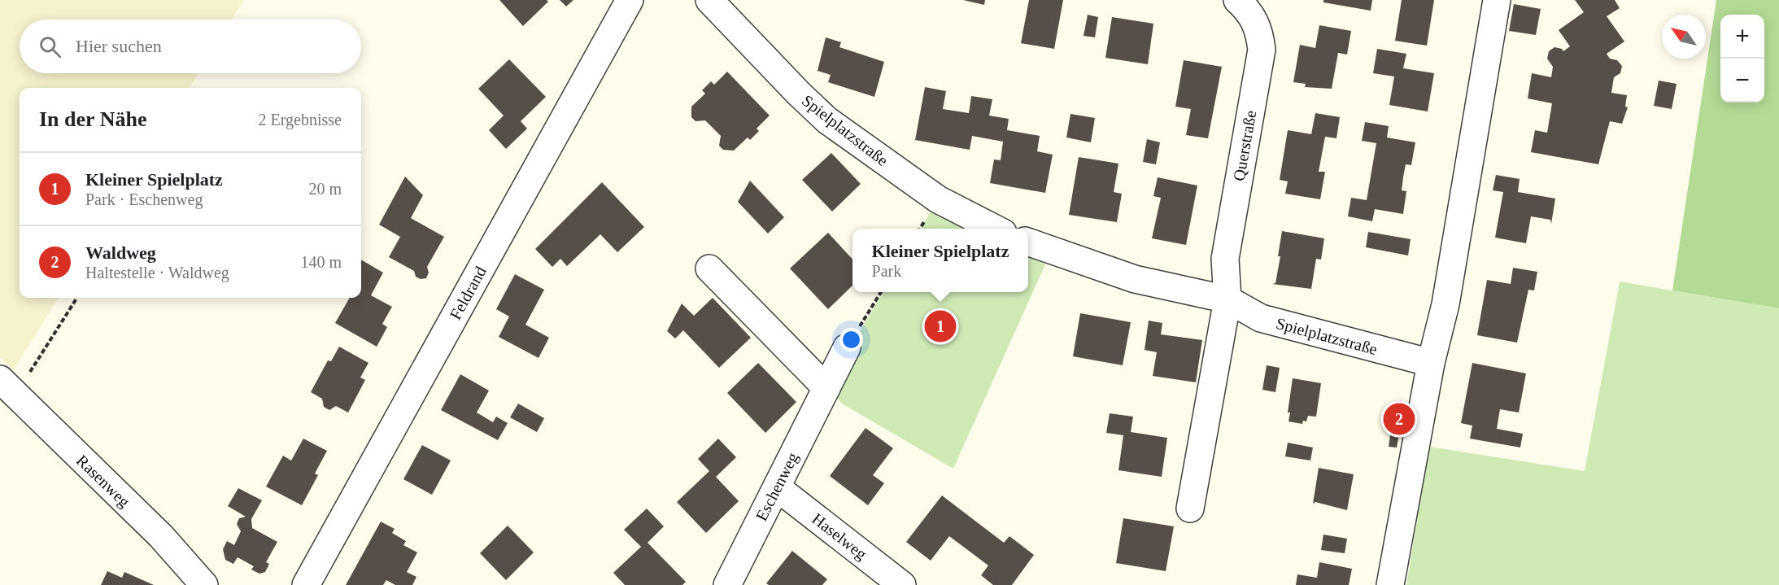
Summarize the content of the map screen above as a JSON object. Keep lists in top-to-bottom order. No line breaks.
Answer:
{"streets":{"street":["Spielplatzstraße","Querstraße","Feldrand","Rasenweg","Eschenweg","Haselweg"]},"crossings":[["Spielplatzstraße","Querstraße"],["Eschenweg","Haselweg"]],"north":"top left","page":{"map_buttons":["+","−"],"search":"Hier suchen","heading":["In der Nähe","2 Ergebnisse"],"list":[{"mark":"1","name":"Kleiner Spielplatz","note":"Park · Eschenweg","value":"20 m"},{"mark":"2","name":"Waldweg","note":"Haltestelle · Waldweg","value":"140 m"}],"popup":["Kleiner Spielplatz","Park"],"pins":["1","2"]}}
